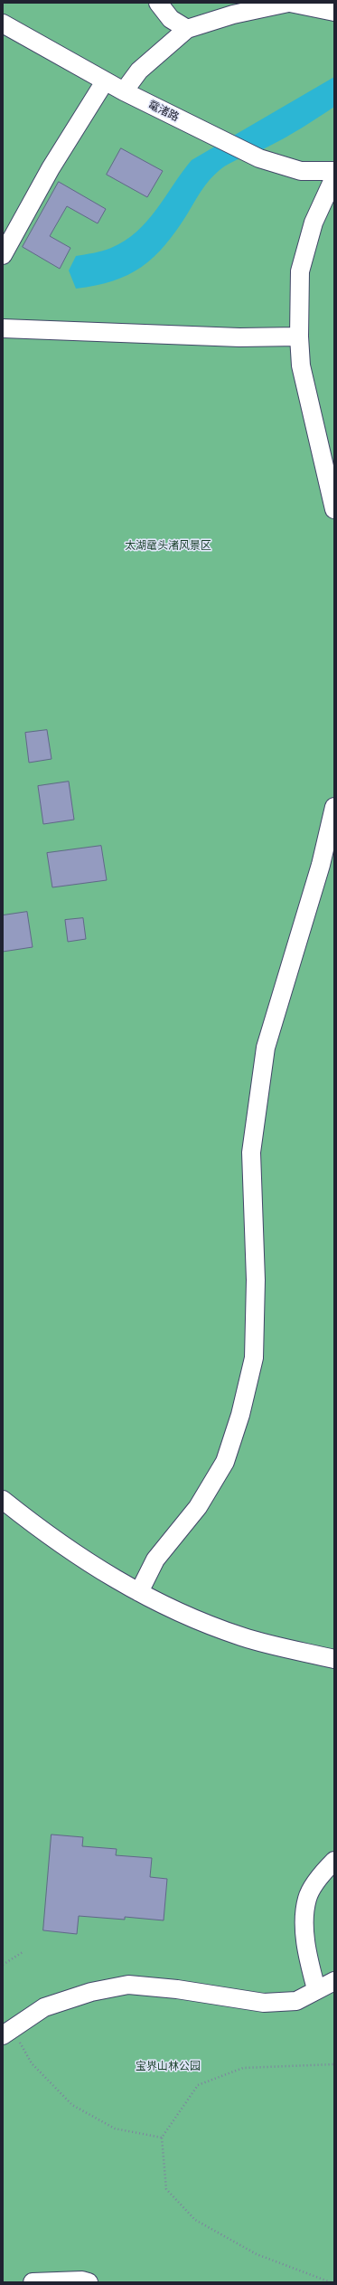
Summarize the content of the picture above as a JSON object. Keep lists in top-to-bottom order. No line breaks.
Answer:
{"streets":{"street":["鼋渚路"]},"parks":["太湖鼋头渚风景区","宝界山林公园"]}
